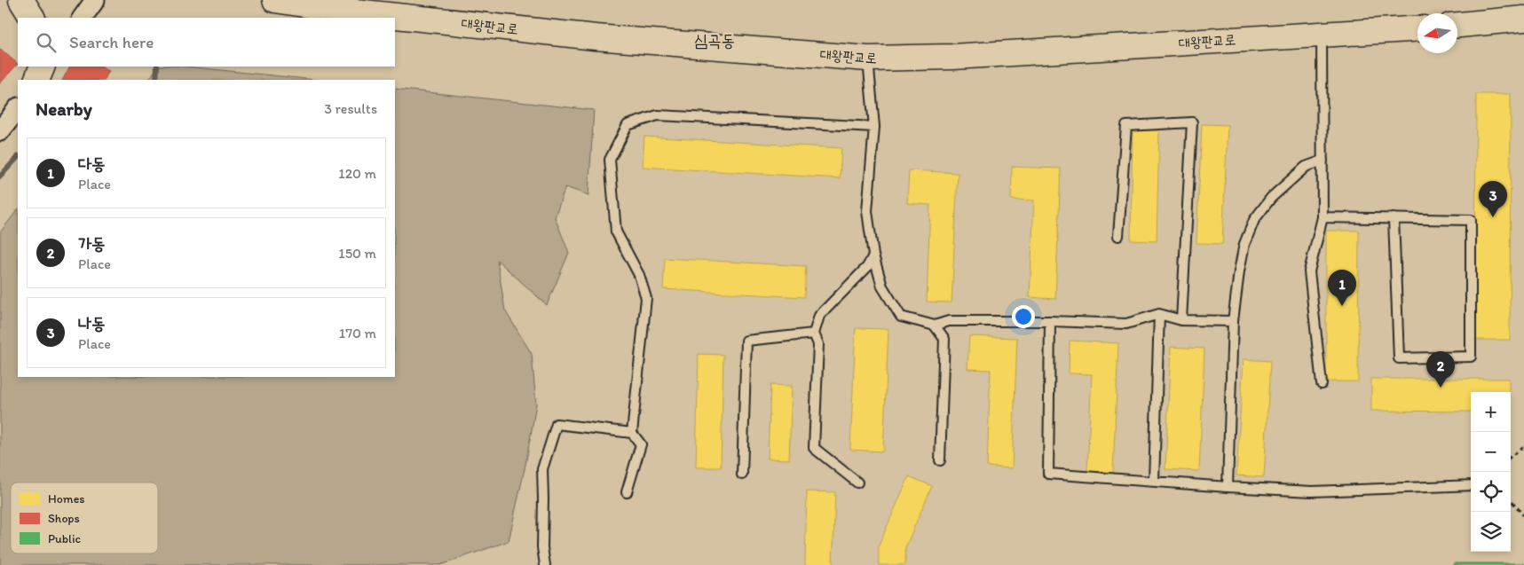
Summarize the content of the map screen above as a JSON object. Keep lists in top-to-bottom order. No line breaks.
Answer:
{"streets":{"main road":["대왕판교로"]},"districts":["심곡동"],"legend":["Homes","Shops","Public"],"north":"left","page":{"search":"Search here","heading":["Nearby","3 results"],"list":[{"mark":"1","name":"다동","note":"Place","value":"120 m"},{"mark":"2","name":"가동","note":"Place","value":"150 m"},{"mark":"3","name":"나동","note":"Place","value":"170 m"}],"pins":["3","1","2"],"map_buttons":["+","−"]}}
